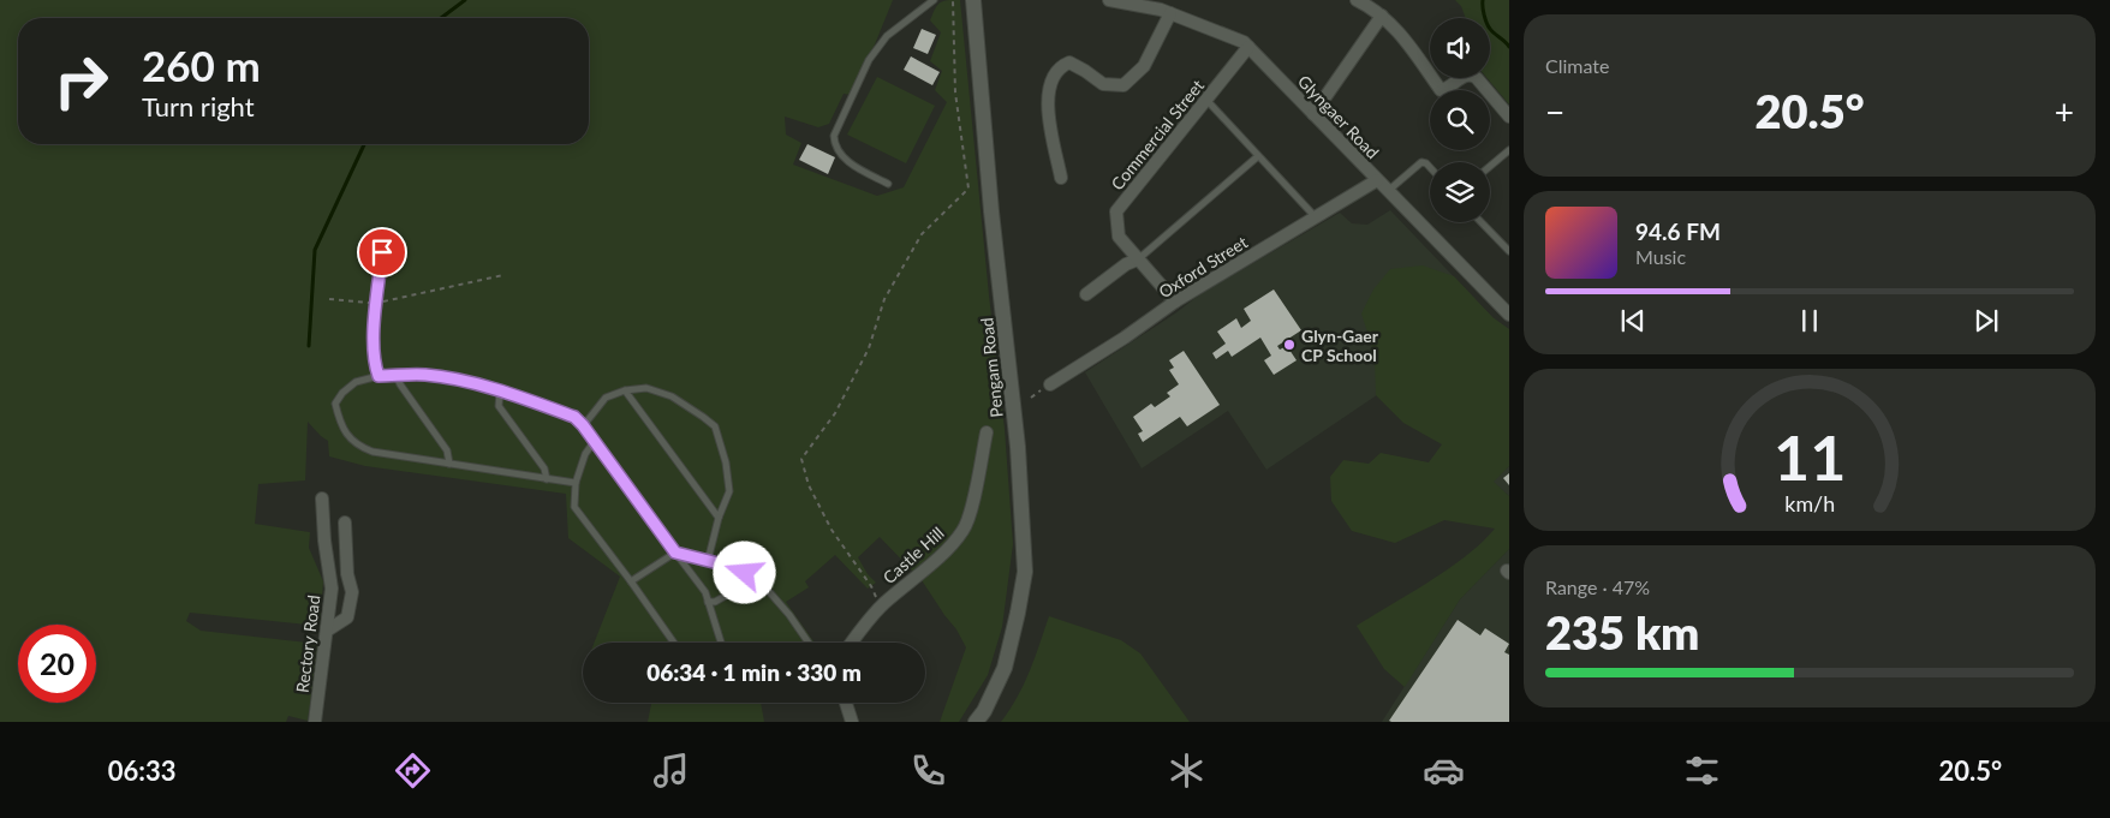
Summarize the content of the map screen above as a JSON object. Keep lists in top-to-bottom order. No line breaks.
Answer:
{"streets":{"main road":["Pengam Road"],"street":["Glyngaer Road","Commercial Street","Oxford Street","Castle Hill","Rectory Road"]},"crossings":[["Glyngaer Road","Commercial Street"],["Glyngaer Road","Oxford Street"],["Commercial Street","Oxford Street"]],"places":["Glyn-Gaer CP School"],"page":{"tile":["Climate",["Range · 47%","235 km"]],"turn":["260 m","Turn right"],"heat":["−","20.5°","+"],"song":["94.6 FM","Music"],"limit":"20","trip":"06:34 · 1 min · 330 m","tabs":["06:33","20.5°"],"gauge":["11","km/h"]}}
